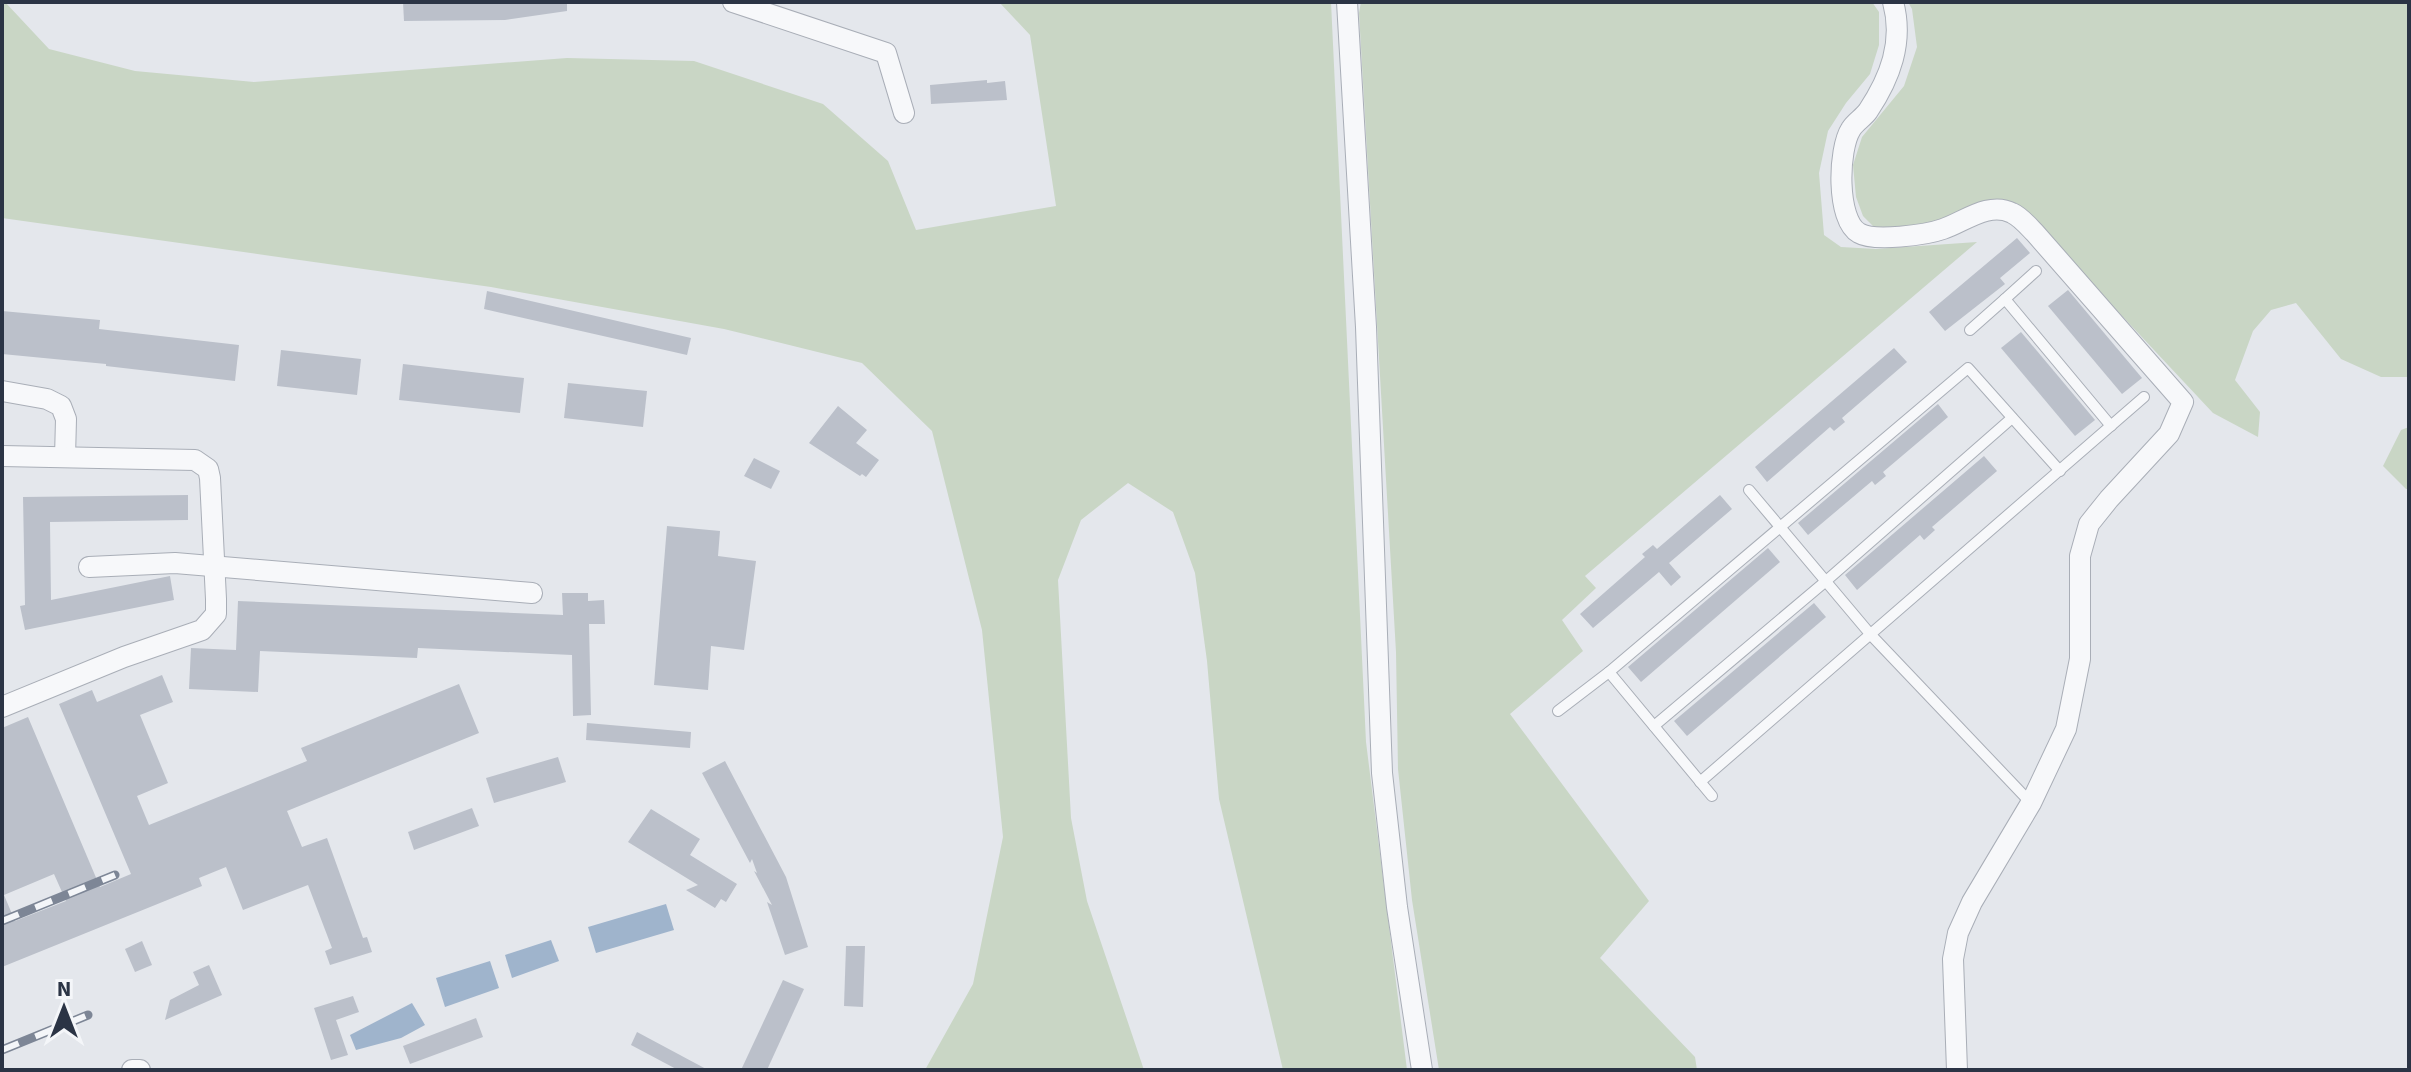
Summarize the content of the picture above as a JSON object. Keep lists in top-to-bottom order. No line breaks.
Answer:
{"north":"top"}
